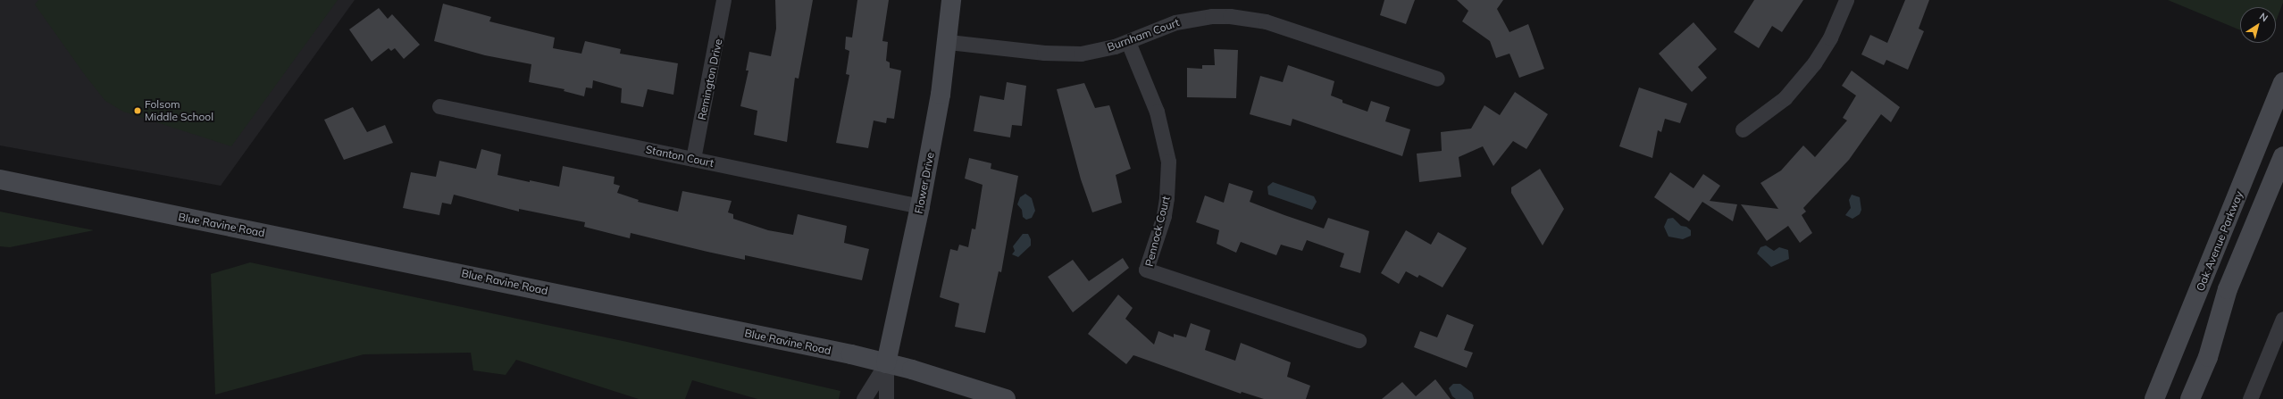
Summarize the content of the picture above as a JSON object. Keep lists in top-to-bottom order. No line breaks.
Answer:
{"streets":{"main road":["Flower Drive","Blue Ravine Road","Oak Avenue Parkway"],"street":["Burnham Court","Remington Drive","Stanton Court","Pennock Court"]},"crossings":[["Burnham Court","Flower Drive"],["Burnham Court","Pennock Court"],["Remington Drive","Stanton Court"],["Stanton Court","Flower Drive"],["Flower Drive","Blue Ravine Road"]],"places":["Folsom Middle School"],"north":"top right"}
